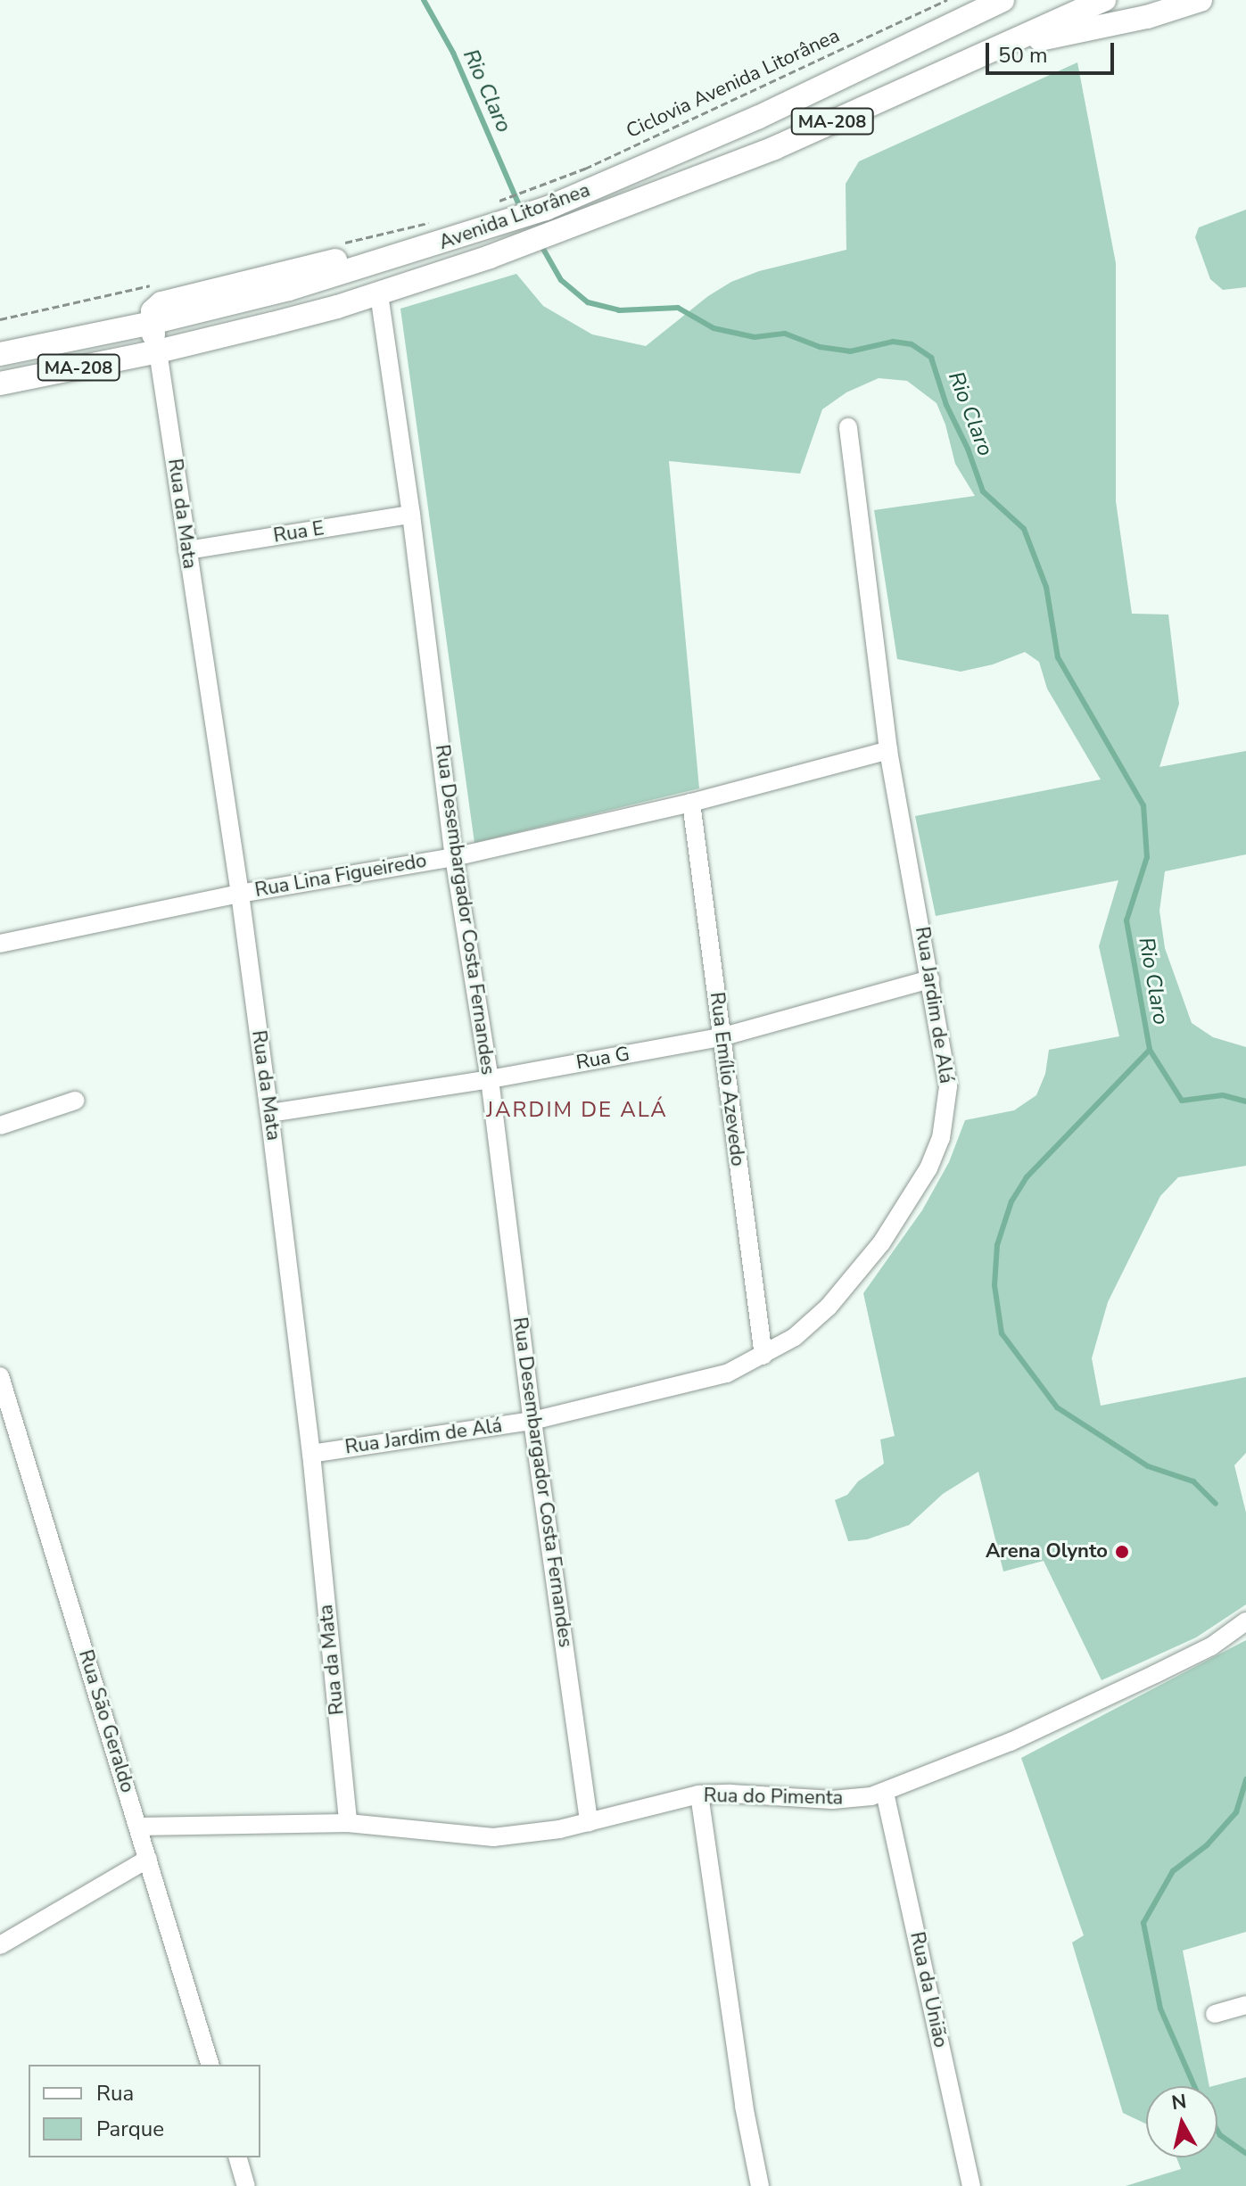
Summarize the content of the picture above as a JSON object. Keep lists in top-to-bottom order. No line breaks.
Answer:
{"streets":{"main road":["MA-208","Avenida Litorânea"],"street":["Rua da Mata","Rua E","Rua Lina Figueiredo","Rua Desembargador Costa Fernandes","Rua Jardim de Alá","Rua G","Rua Emílio Azevedo","Rua São Geraldo","Rua do Pimenta","Rua da União"],"path":["Ciclovia Avenida Litorânea"]},"crossings":[["Avenida Litorânea","Rua da Mata"],["Avenida Litorânea","Rua Desembargador Costa Fernandes"],["Rua da Mata","Rua E"],["Rua da Mata","Rua Lina Figueiredo"],["Rua da Mata","Rua Jardim de Alá"],["Rua da Mata","Rua G"],["Rua da Mata","Rua do Pimenta"],["Rua E","Rua Desembargador Costa Fernandes"],["Rua Lina Figueiredo","Rua Desembargador Costa Fernandes"],["Rua Lina Figueiredo","Rua Jardim de Alá"],["Rua Lina Figueiredo","Rua Emílio Azevedo"],["Rua Desembargador Costa Fernandes","Rua Jardim de Alá"],["Rua Desembargador Costa Fernandes","Rua G"],["Rua Desembargador Costa Fernandes","Rua do Pimenta"],["Rua Jardim de Alá","Rua G"],["Rua Jardim de Alá","Rua Emílio Azevedo"],["Rua G","Rua Emílio Azevedo"],["Rua São Geraldo","Rua do Pimenta"],["Rua do Pimenta","Rua da União"]],"districts":["JARDIM DE ALÁ"],"water":["Rio Claro"],"places":["Arena Olynto"],"legend":["Rua","Parque"],"scale_bar":"50 m","north":"top"}
